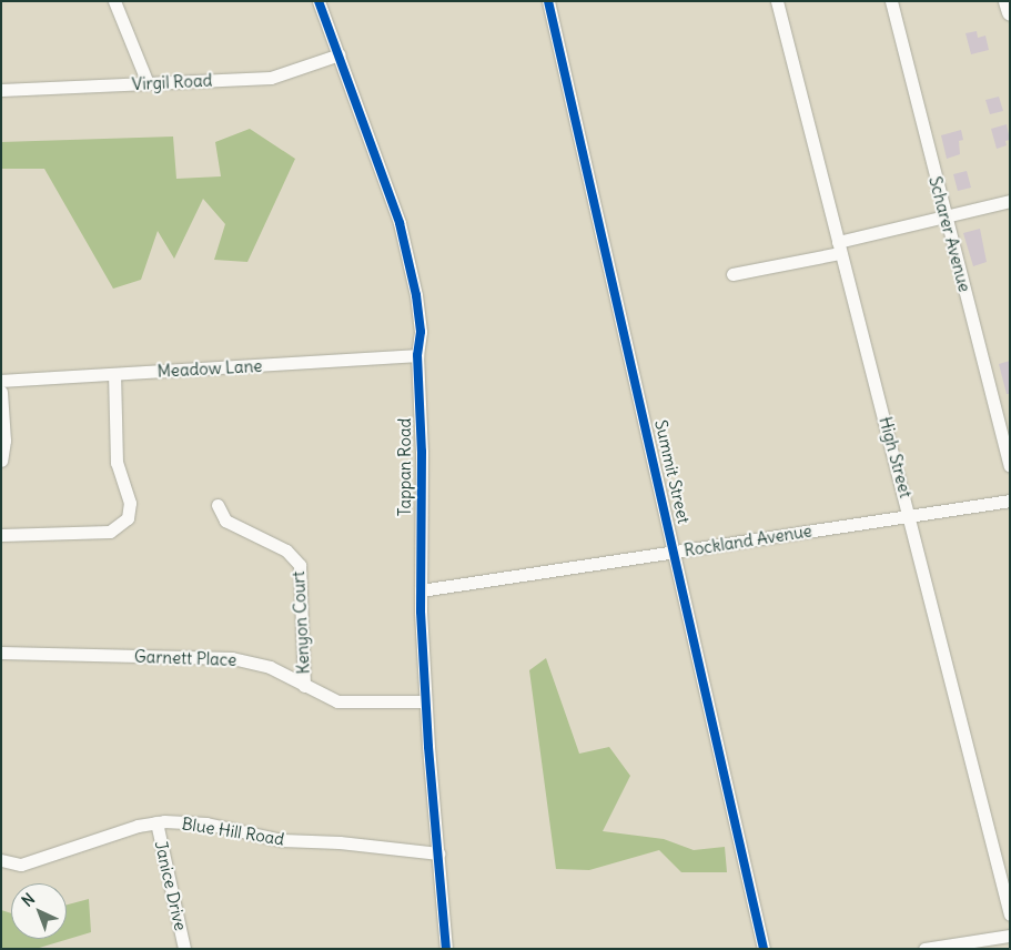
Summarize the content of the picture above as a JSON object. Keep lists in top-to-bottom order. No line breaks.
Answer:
{"streets":{"street":["Virgil Road","Scharer Avenue","Meadow Lane","High Street","Tappan Road","Summit Street","Rockland Avenue","Kenyon Court","Garnett Place","Blue Hill Road","Janice Drive"]},"crossings":[["Virgil Road","Tappan Road"],["Meadow Lane","Tappan Road"],["High Street","Rockland Avenue"],["Tappan Road","Rockland Avenue"],["Tappan Road","Garnett Place"],["Tappan Road","Blue Hill Road"],["Summit Street","Rockland Avenue"],["Kenyon Court","Garnett Place"],["Blue Hill Road","Janice Drive"]],"north":"top left"}
